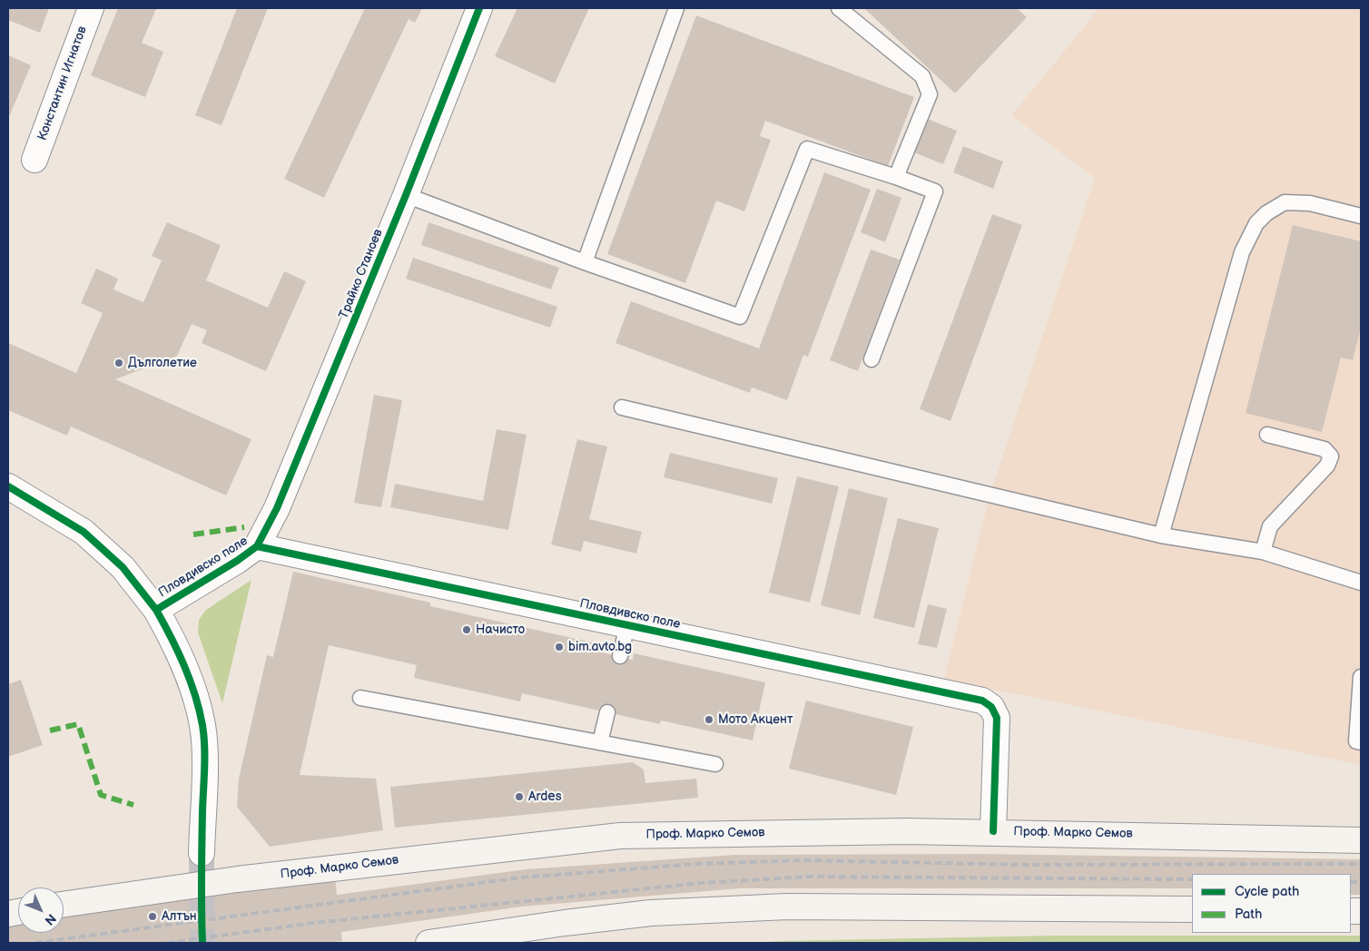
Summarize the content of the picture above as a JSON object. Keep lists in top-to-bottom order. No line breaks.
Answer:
{"streets":{"main road":["Проф. Марко Семов"],"street":["Константин Игнатов","Трайко Станоев","Пловдивско поле"]},"crossings":[["Трайко Станоев","Пловдивско поле"],["Пловдивско поле","Проф. Марко Семов"]],"places":["Дълголетие","Начисто","bim.avto.bg","Мото Акцент","Ardes","Алтън"],"legend":["Cycle path","Path"],"north":"bottom right"}
